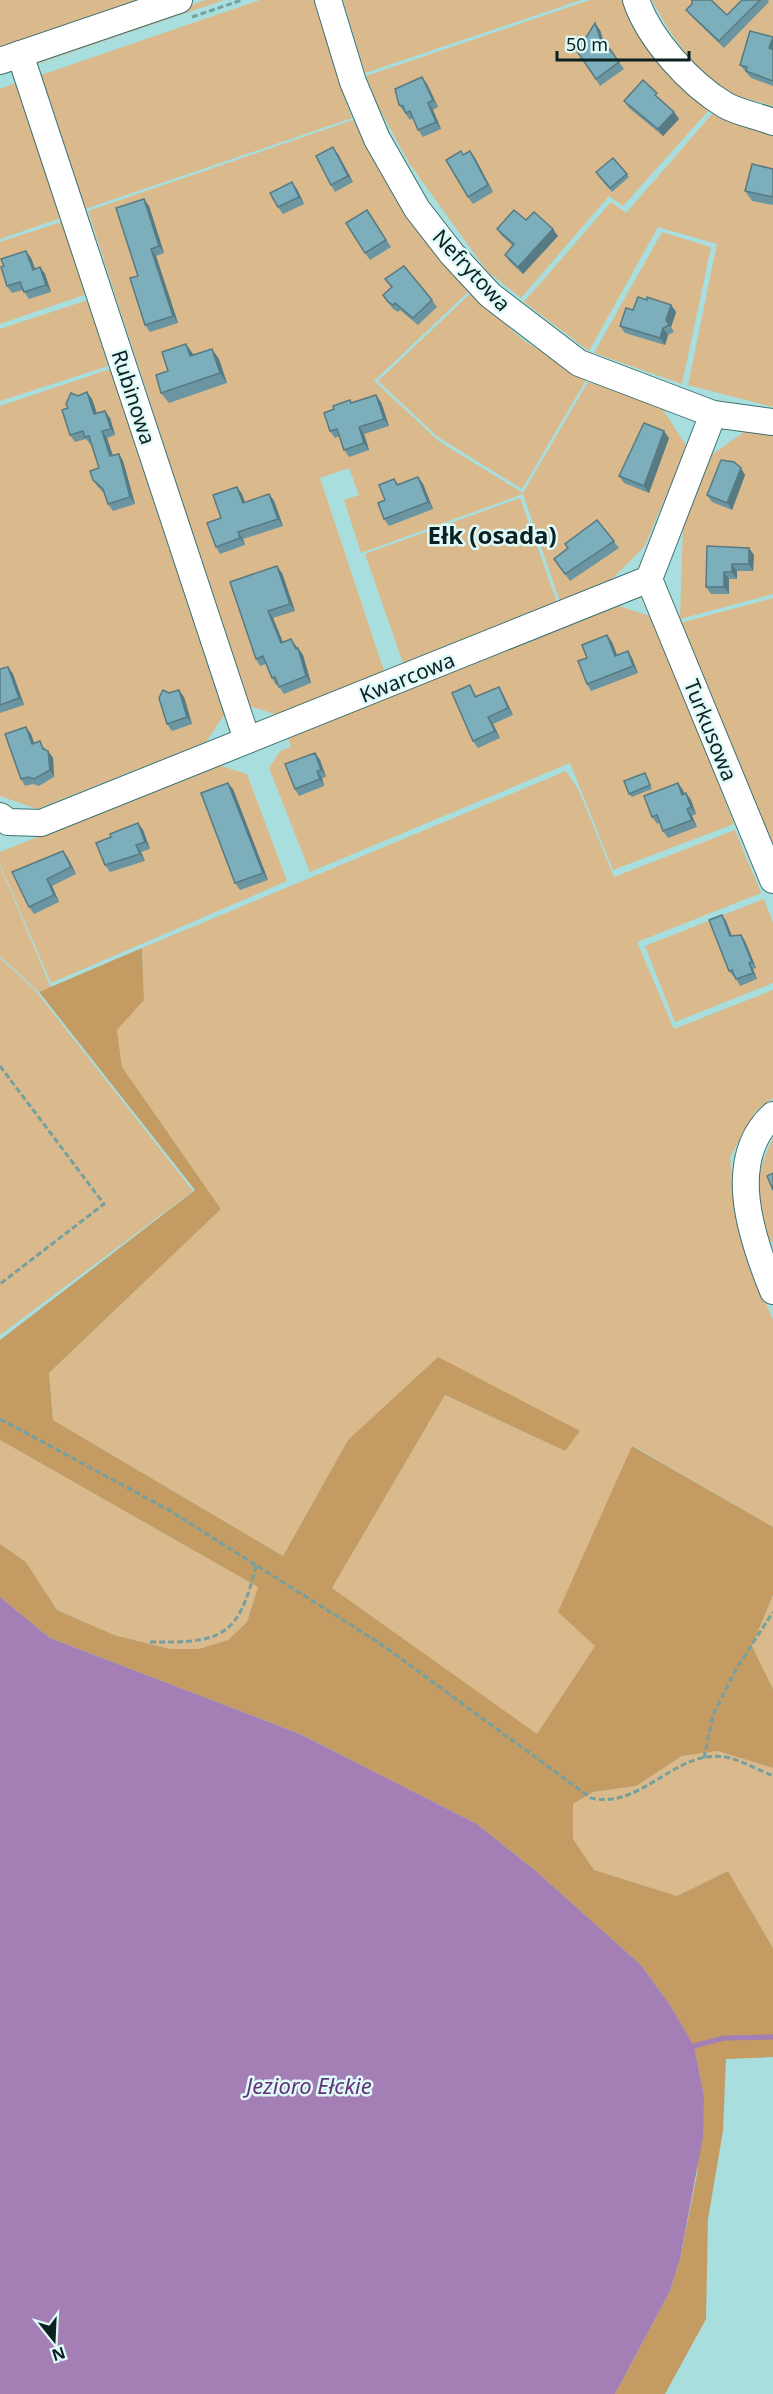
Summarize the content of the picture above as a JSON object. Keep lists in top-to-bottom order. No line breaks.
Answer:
{"streets":{"street":["Nefrytowa","Rubinowa","Kwarcowa","Turkusowa"]},"crossings":[["Rubinowa","Kwarcowa"],["Kwarcowa","Turkusowa"]],"districts":["Ełk (osada)"],"water":["Jezioro Ełckie"],"scale_bar":"50 m","north":"bottom"}
